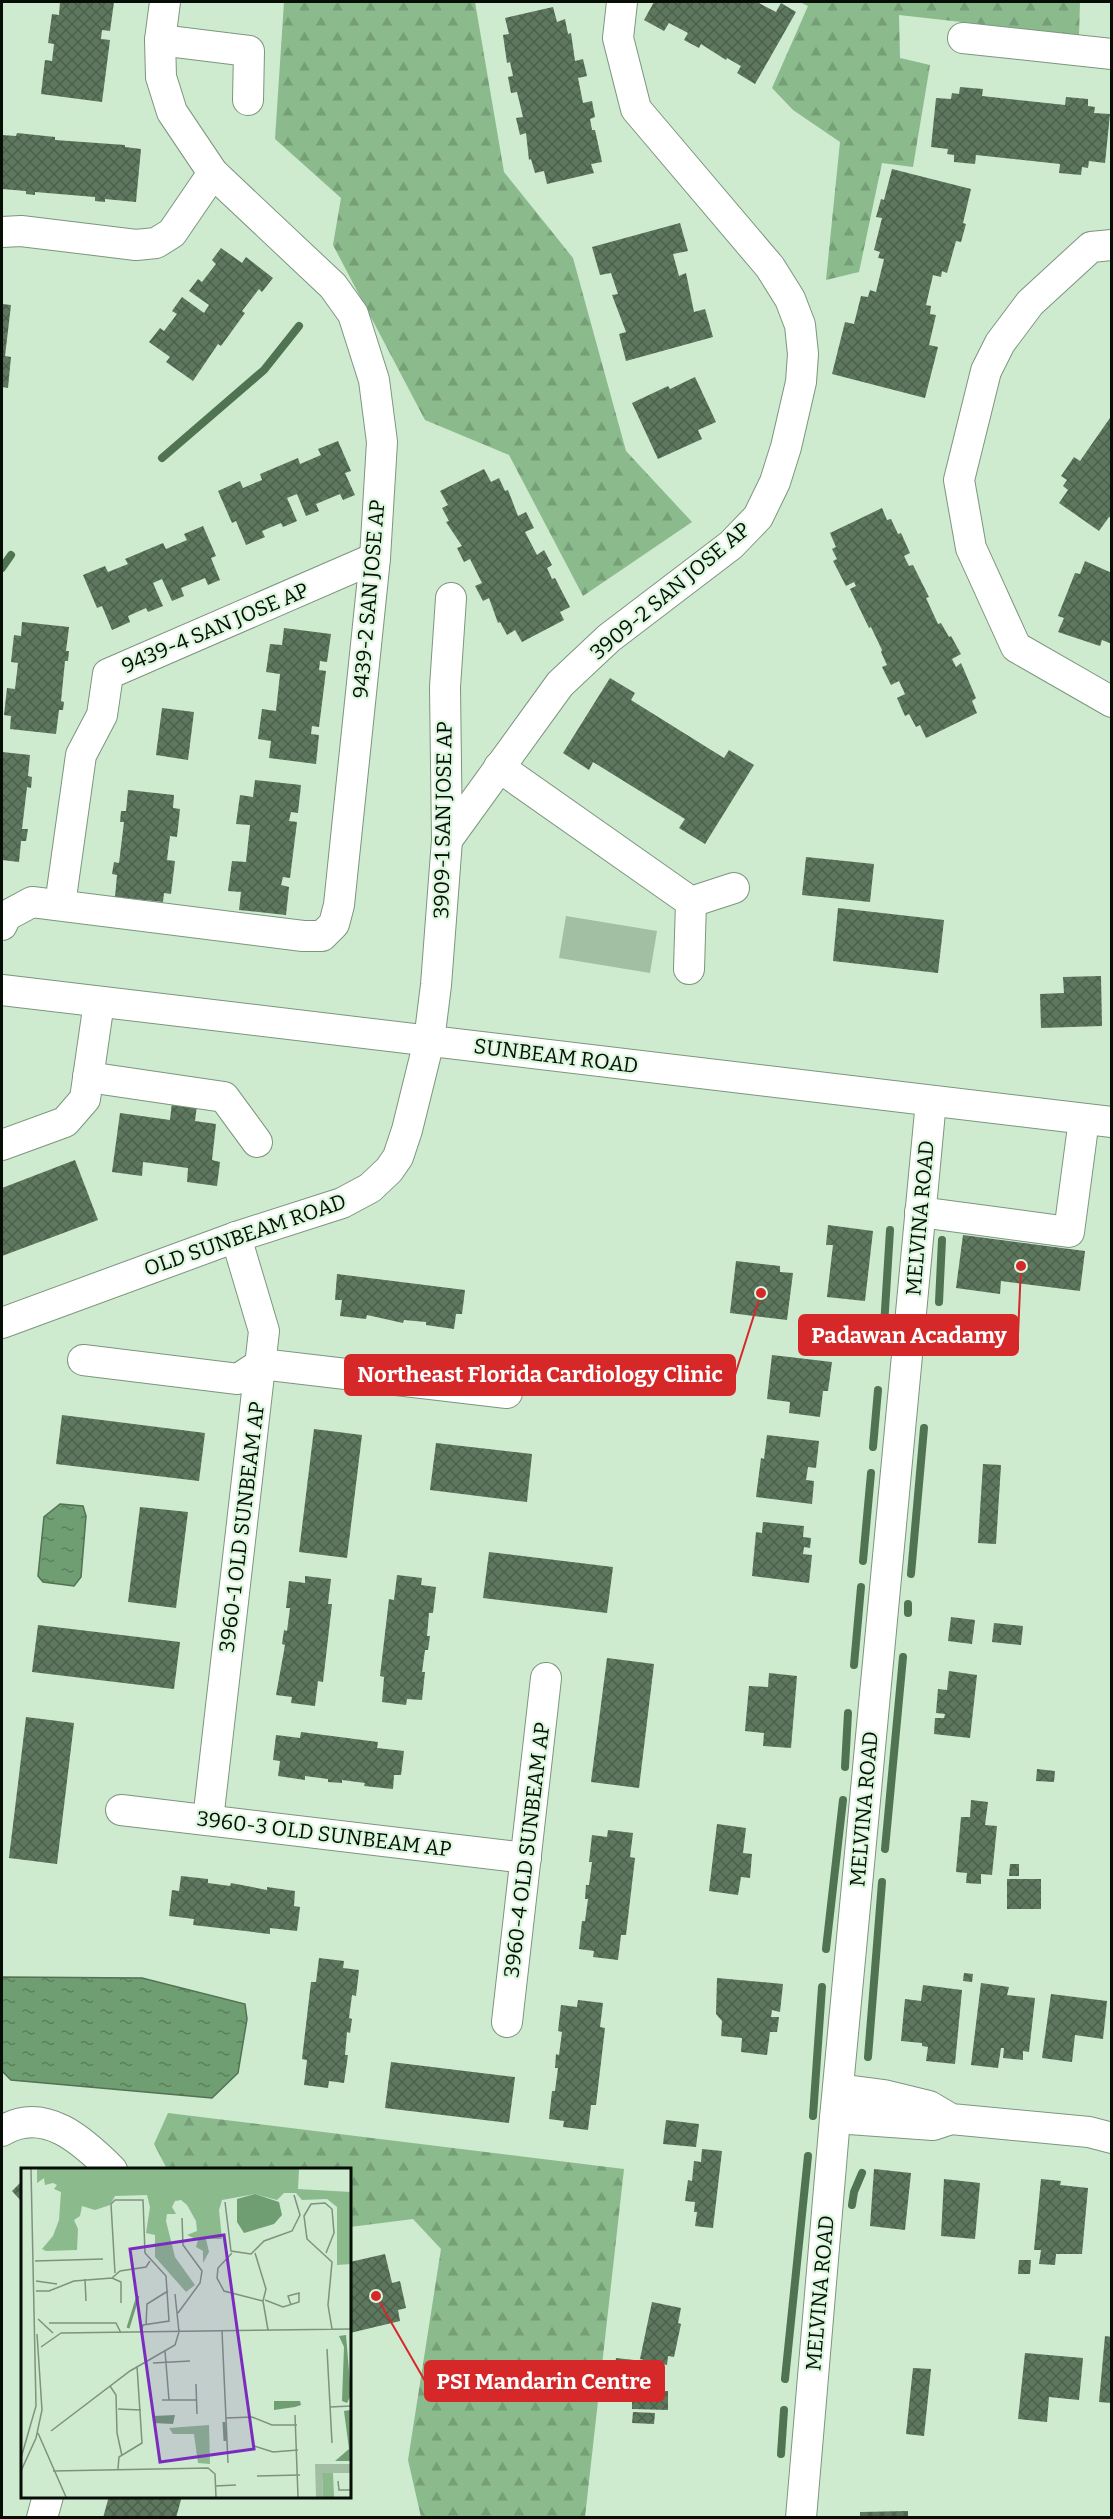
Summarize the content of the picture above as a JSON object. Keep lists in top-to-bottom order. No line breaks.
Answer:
{"streets":{"street":["3909-2 SAN JOSE AP","9439-2 SAN JOSE AP","9439-4 SAN JOSE AP","3909-1 SAN JOSE AP","SUNBEAM ROAD","MELVINA ROAD","OLD SUNBEAM ROAD","3960-1 OLD SUNBEAM AP","3960-3 OLD SUNBEAM AP","3960-4 OLD SUNBEAM AP"]},"crossings":[["3909-2 SAN JOSE AP","3909-1 SAN JOSE AP"],["9439-2 SAN JOSE AP","9439-4 SAN JOSE AP"],["3909-1 SAN JOSE AP","SUNBEAM ROAD"],["3909-1 SAN JOSE AP","OLD SUNBEAM ROAD"],["SUNBEAM ROAD","MELVINA ROAD"],["SUNBEAM ROAD","OLD SUNBEAM ROAD"],["OLD SUNBEAM ROAD","3960-1 OLD SUNBEAM AP"],["3960-1 OLD SUNBEAM AP","3960-3 OLD SUNBEAM AP"],["3960-3 OLD SUNBEAM AP","3960-4 OLD SUNBEAM AP"]],"places":["Padawan Acadamy","Northeast Florida Cardiology Clinic","PSI Mandarin Centre"]}
